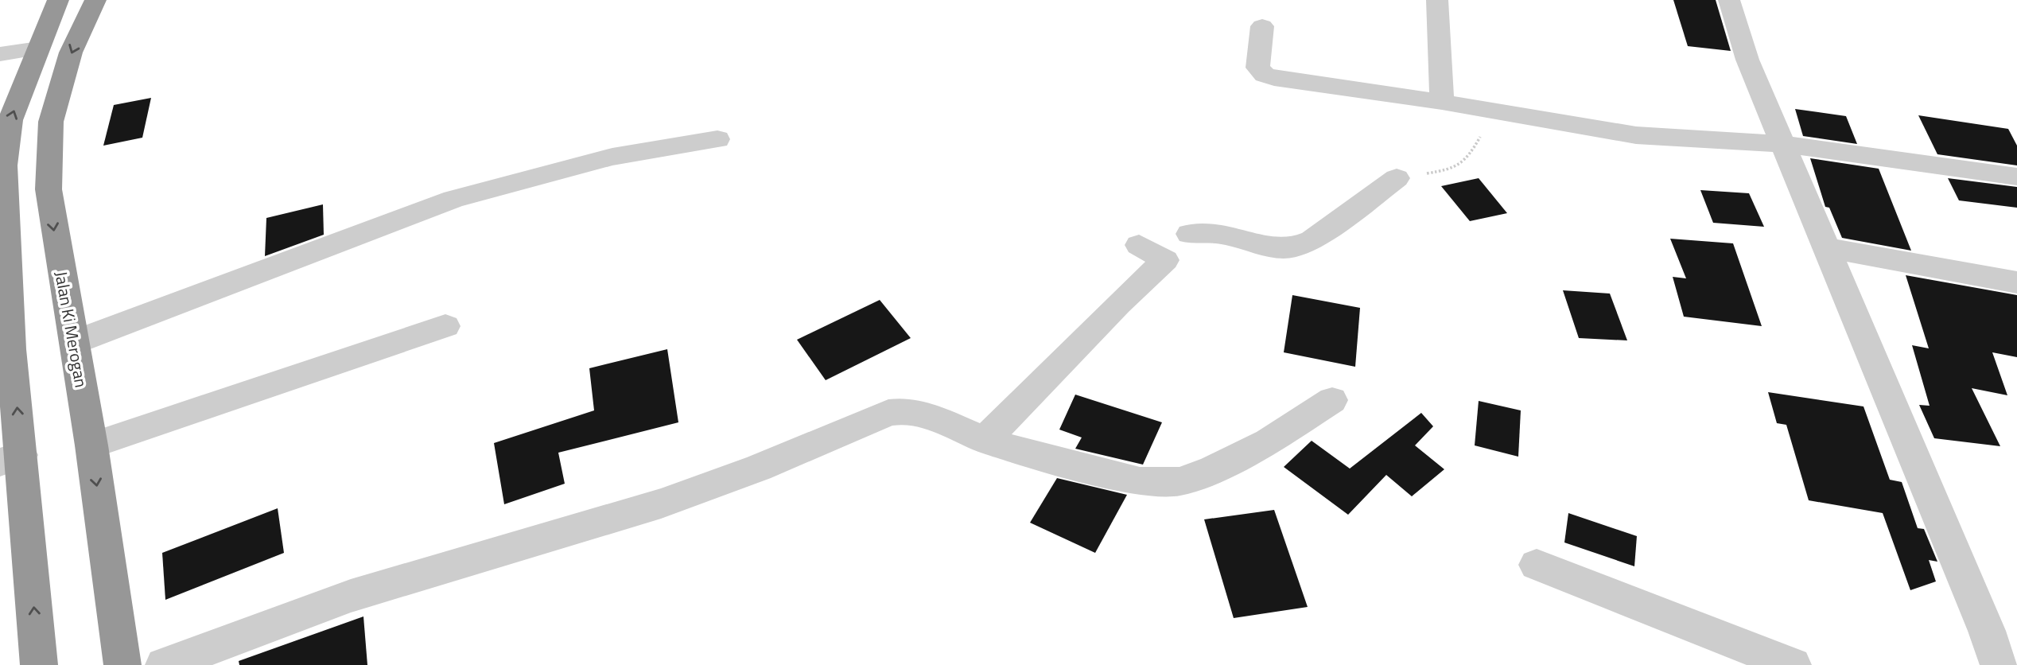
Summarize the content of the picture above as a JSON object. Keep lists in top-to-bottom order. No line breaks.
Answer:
{"streets":{"highway":["Jalan Ki Merogan"]}}
